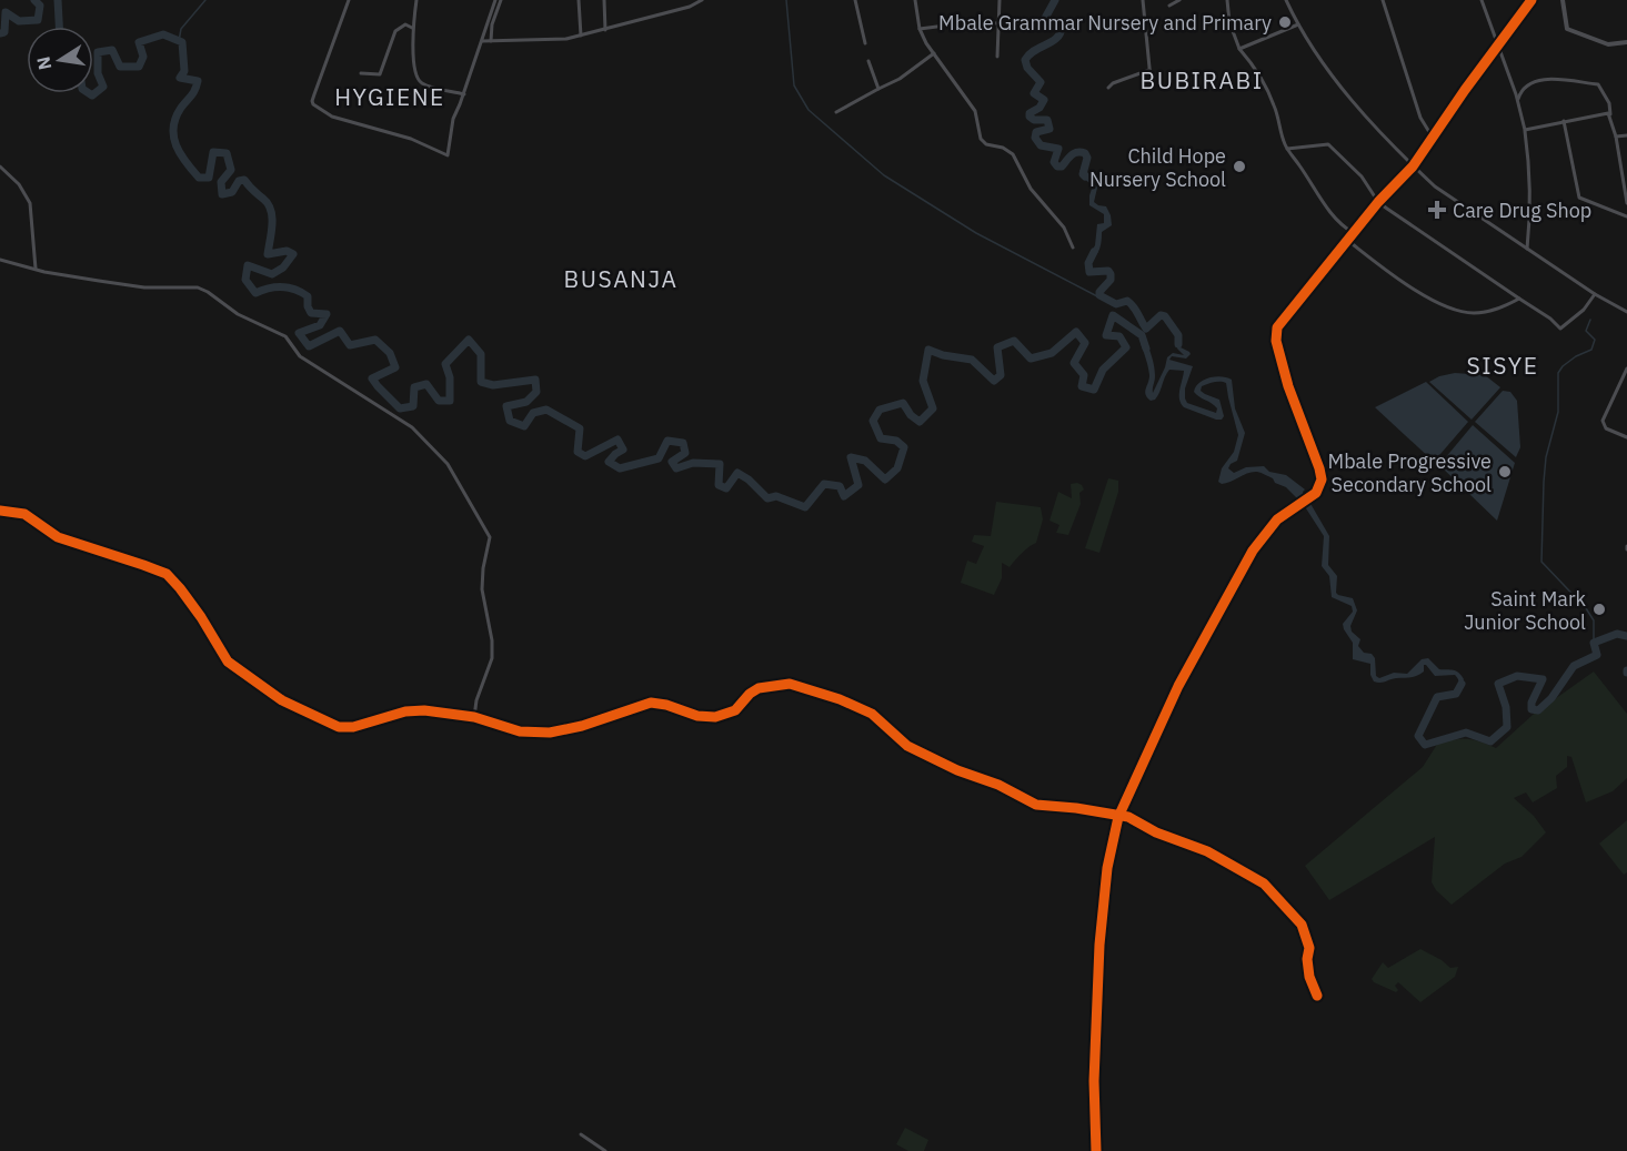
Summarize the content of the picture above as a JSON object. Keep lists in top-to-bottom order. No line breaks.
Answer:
{"districts":["BUBIRABI","HYGIENE","BUSANJA","SISYE"],"places":{"other":["Mbale Grammar Nursery and Primary","Child Hope Nursery School","Mbale Progressive Secondary School","Saint Mark Junior School"],"health":["Care Drug Shop"]},"north":"left"}
